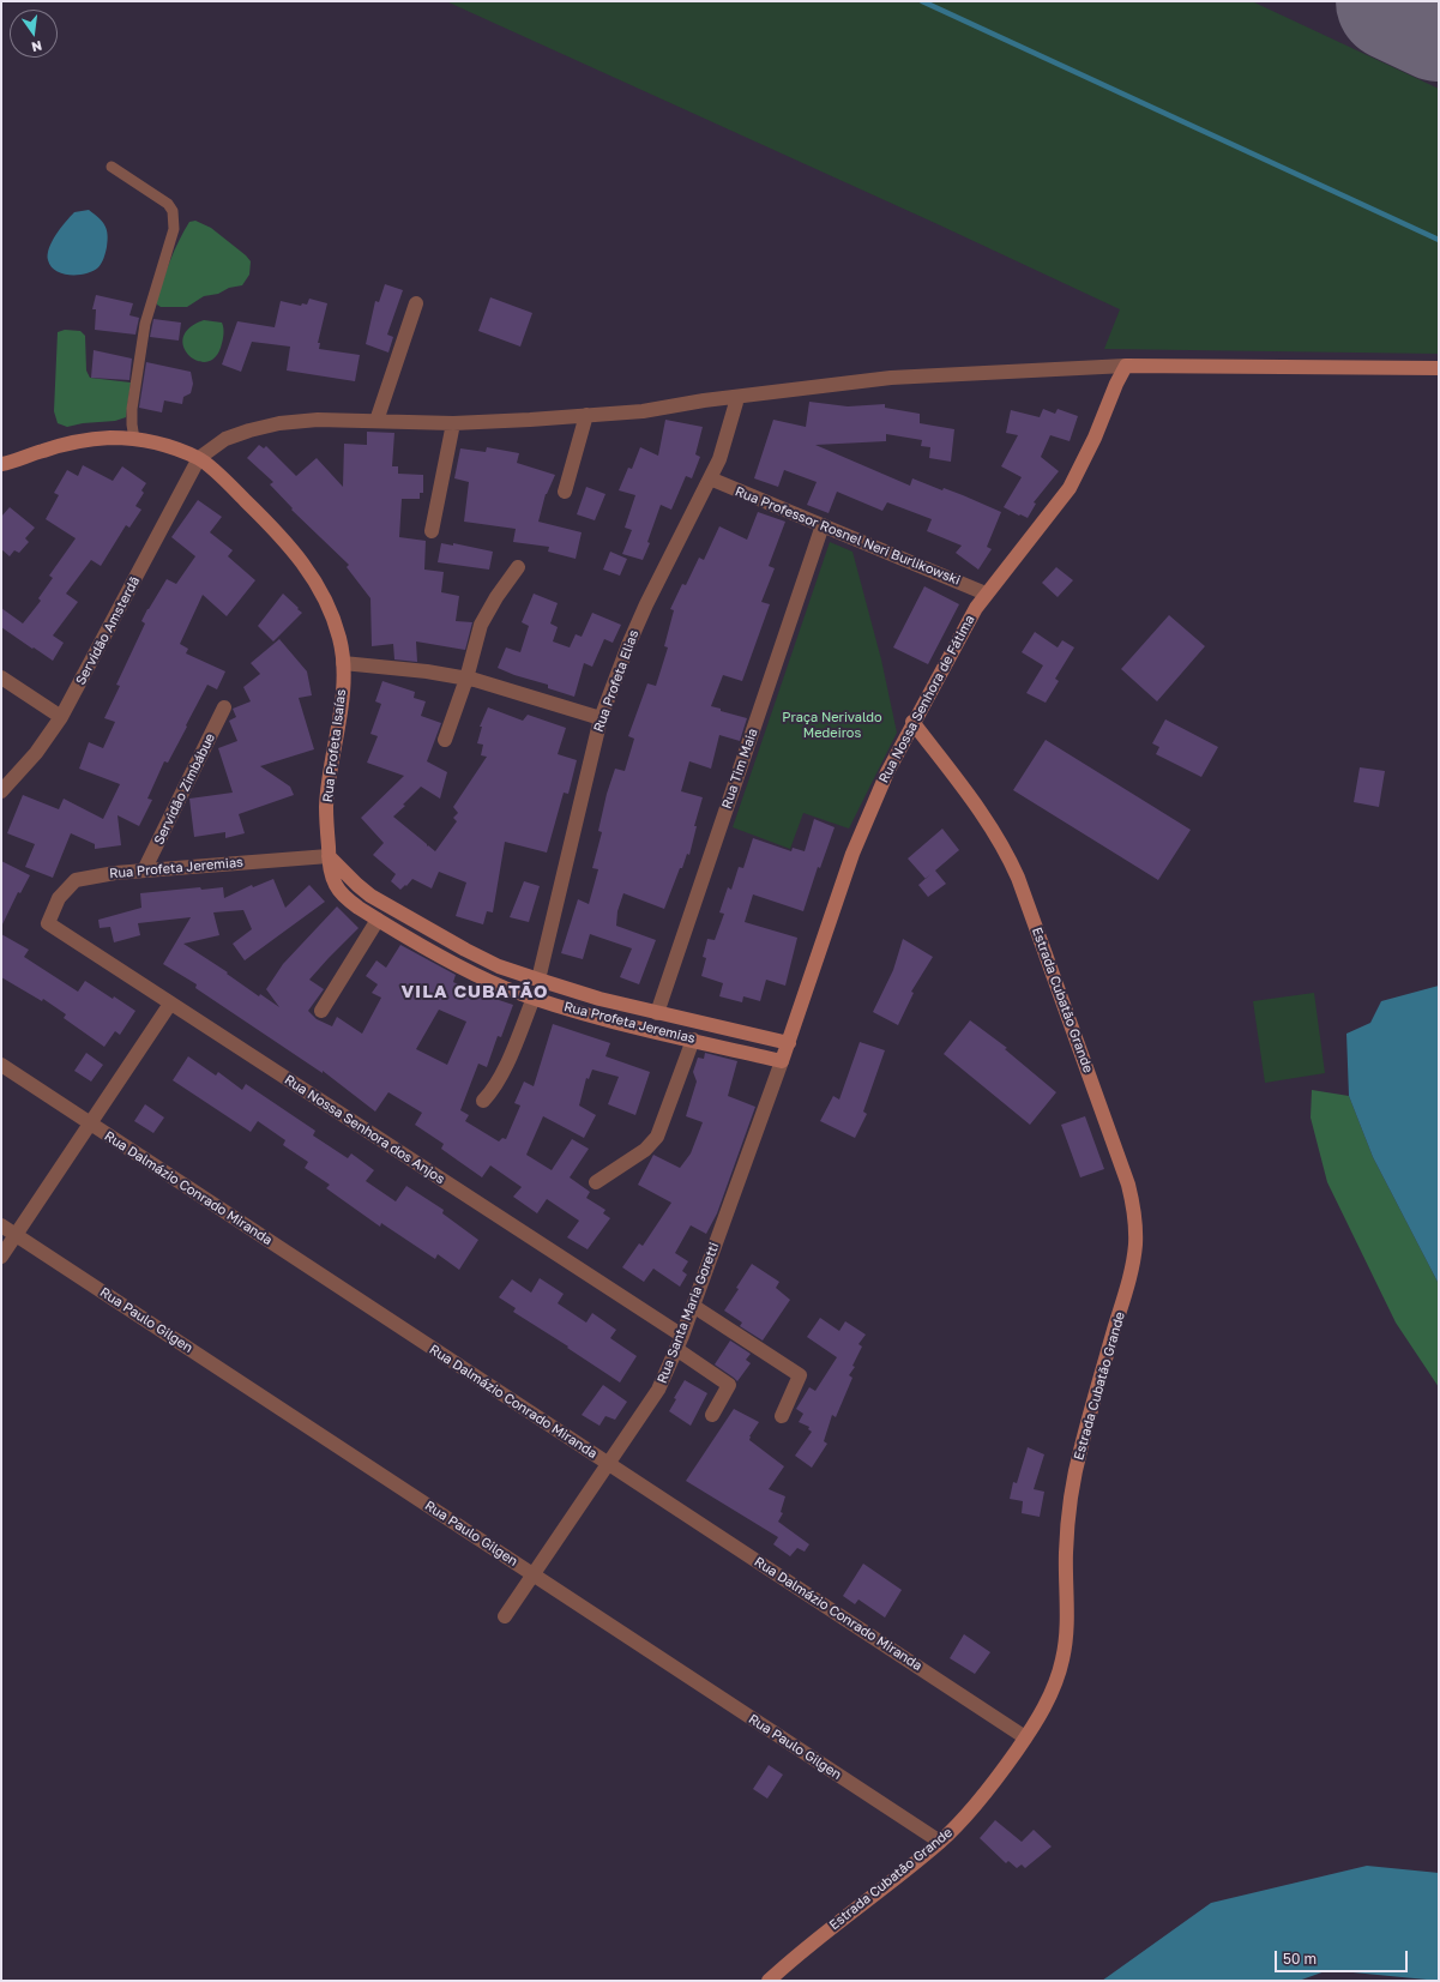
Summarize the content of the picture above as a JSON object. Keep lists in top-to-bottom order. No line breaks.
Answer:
{"streets":{"street":["Rua Professor Rosnel Neri Burlikowski","Servidão Amsterdã","Rua Profeta Elias","Rua Nossa Senhora de Fátima","Rua Profeta Isaías","Rua Tim Maia","Servidão Zimbábue","Rua Profeta Jeremias","Estrada Cubatão Grande","Rua Nossa Senhora dos Anjos","Rua Dalmázio Conrado Miranda","Rua Santa Maria Goretti","Rua Paulo Gilgen"]},"crossings":[["Rua Professor Rosnel Neri Burlikowski","Rua Profeta Elias"],["Rua Professor Rosnel Neri Burlikowski","Rua Nossa Senhora de Fátima"],["Rua Professor Rosnel Neri Burlikowski","Rua Tim Maia"],["Servidão Amsterdã","Rua Profeta Isaías"],["Rua Profeta Elias","Rua Profeta Jeremias"],["Rua Nossa Senhora de Fátima","Rua Profeta Jeremias"],["Rua Nossa Senhora de Fátima","Estrada Cubatão Grande"],["Rua Nossa Senhora de Fátima","Rua Santa Maria Goretti"],["Rua Profeta Isaías","Rua Profeta Jeremias"],["Rua Tim Maia","Rua Profeta Jeremias"],["Servidão Zimbábue","Rua Profeta Jeremias"],["Rua Profeta Jeremias","Rua Nossa Senhora dos Anjos"],["Rua Profeta Jeremias","Rua Santa Maria Goretti"],["Estrada Cubatão Grande","Rua Dalmázio Conrado Miranda"],["Estrada Cubatão Grande","Rua Paulo Gilgen"],["Rua Nossa Senhora dos Anjos","Rua Santa Maria Goretti"],["Rua Dalmázio Conrado Miranda","Rua Santa Maria Goretti"],["Rua Santa Maria Goretti","Rua Paulo Gilgen"]],"districts":["VILA CUBATÃO"],"parks":["Praça Nerivaldo Medeiros"],"scale_bar":"50 m","north":"bottom"}
